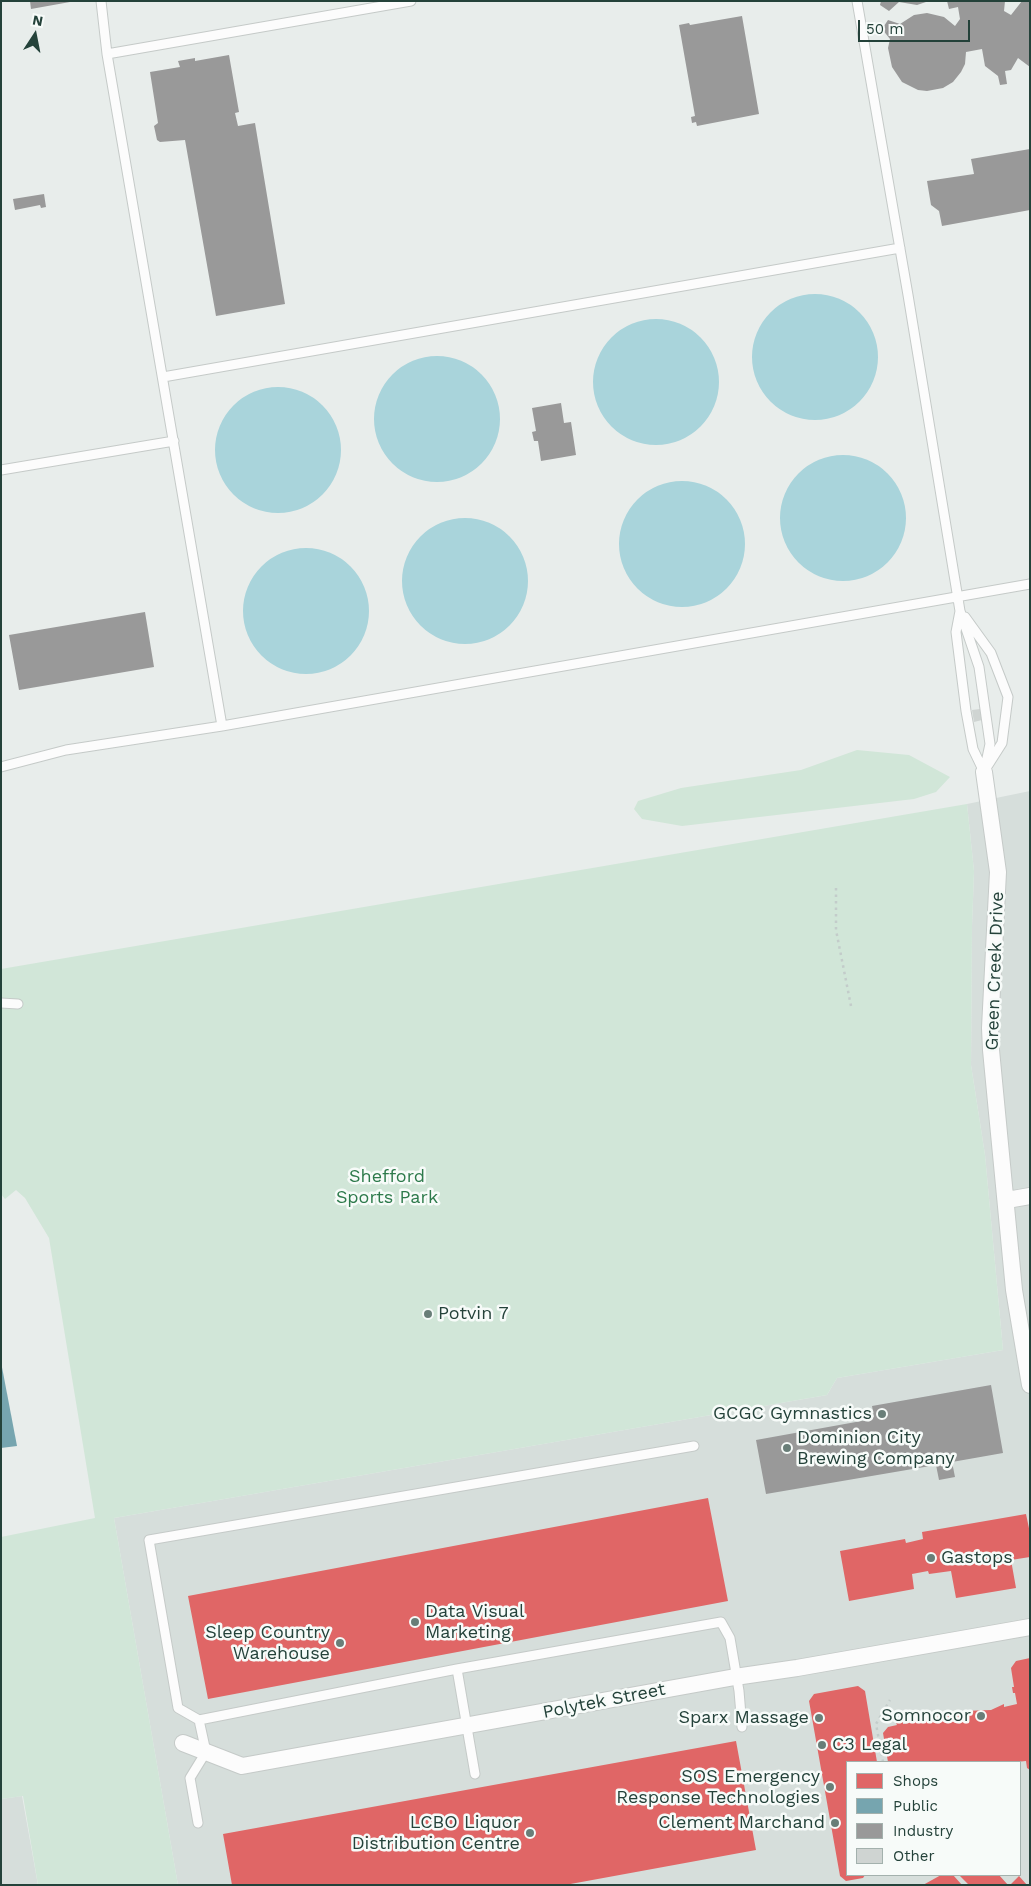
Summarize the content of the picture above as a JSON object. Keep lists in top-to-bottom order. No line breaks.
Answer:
{"streets":{"street":["Green Creek Drive","Polytek Street"]},"parks":["Shefford Sports Park"],"places":["Potvin 7","GCGC Gymnastics","Dominion City Brewing Company","Gastops","Data Visual Marketing","Sleep Country Warehouse","Somnocor","Sparx Massage","C3 Legal","SOS Emergency Response Technologies","Clement Marchand","LCBO Liquor Distribution Centre"],"legend":["Shops","Public","Industry","Other"],"scale_bar":"50 m","north":"top"}
